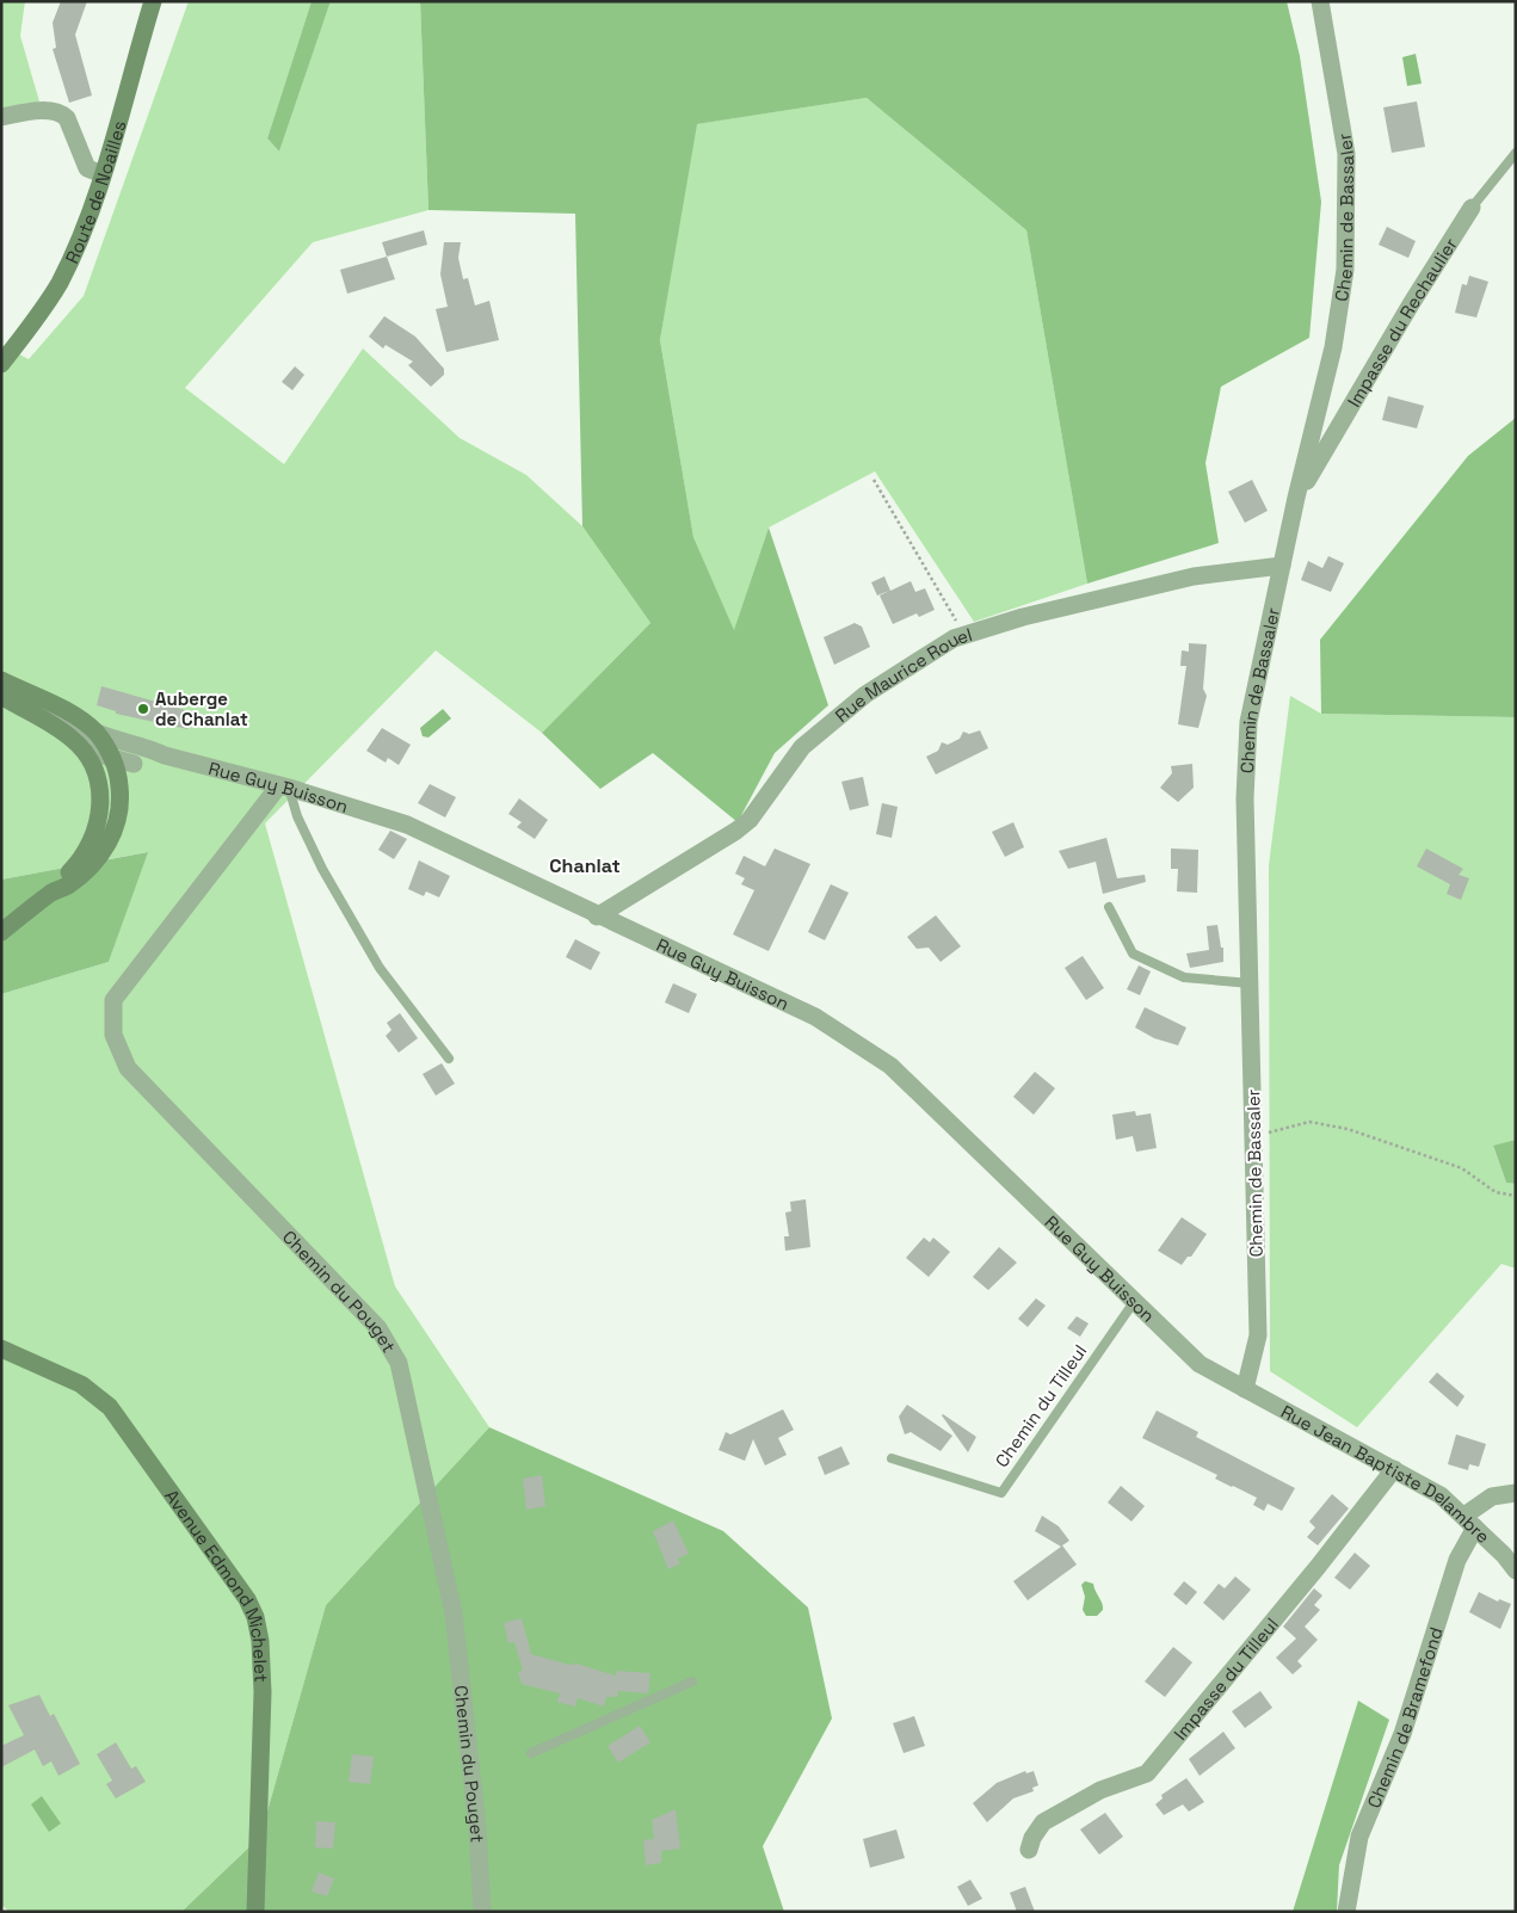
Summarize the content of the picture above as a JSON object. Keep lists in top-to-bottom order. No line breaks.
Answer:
{"streets":{"main road":["Route de Noailles","Avenue Edmond Michelet"],"street":["Chemin de Bassaler","Impasse du Rechaulier","Rue Maurice Rouel","Rue Guy Buisson","Chemin du Pouget","Rue Jean Baptiste Delambre","Impasse du Tilleul","Chemin de Bramefond"],"lane":["Chemin du Tilleul"]},"crossings":[["Chemin de Bassaler","Impasse du Rechaulier"],["Chemin de Bassaler","Rue Maurice Rouel"],["Chemin de Bassaler","Rue Guy Buisson"],["Chemin de Bassaler","Rue Jean Baptiste Delambre"],["Rue Maurice Rouel","Rue Guy Buisson"],["Rue Guy Buisson","Chemin du Pouget"],["Rue Guy Buisson","Chemin du Tilleul"],["Rue Guy Buisson","Rue Jean Baptiste Delambre"],["Rue Jean Baptiste Delambre","Impasse du Tilleul"],["Rue Jean Baptiste Delambre","Chemin de Bramefond"]],"districts":["Chanlat"],"places":["Auberge de Chanlat"]}
